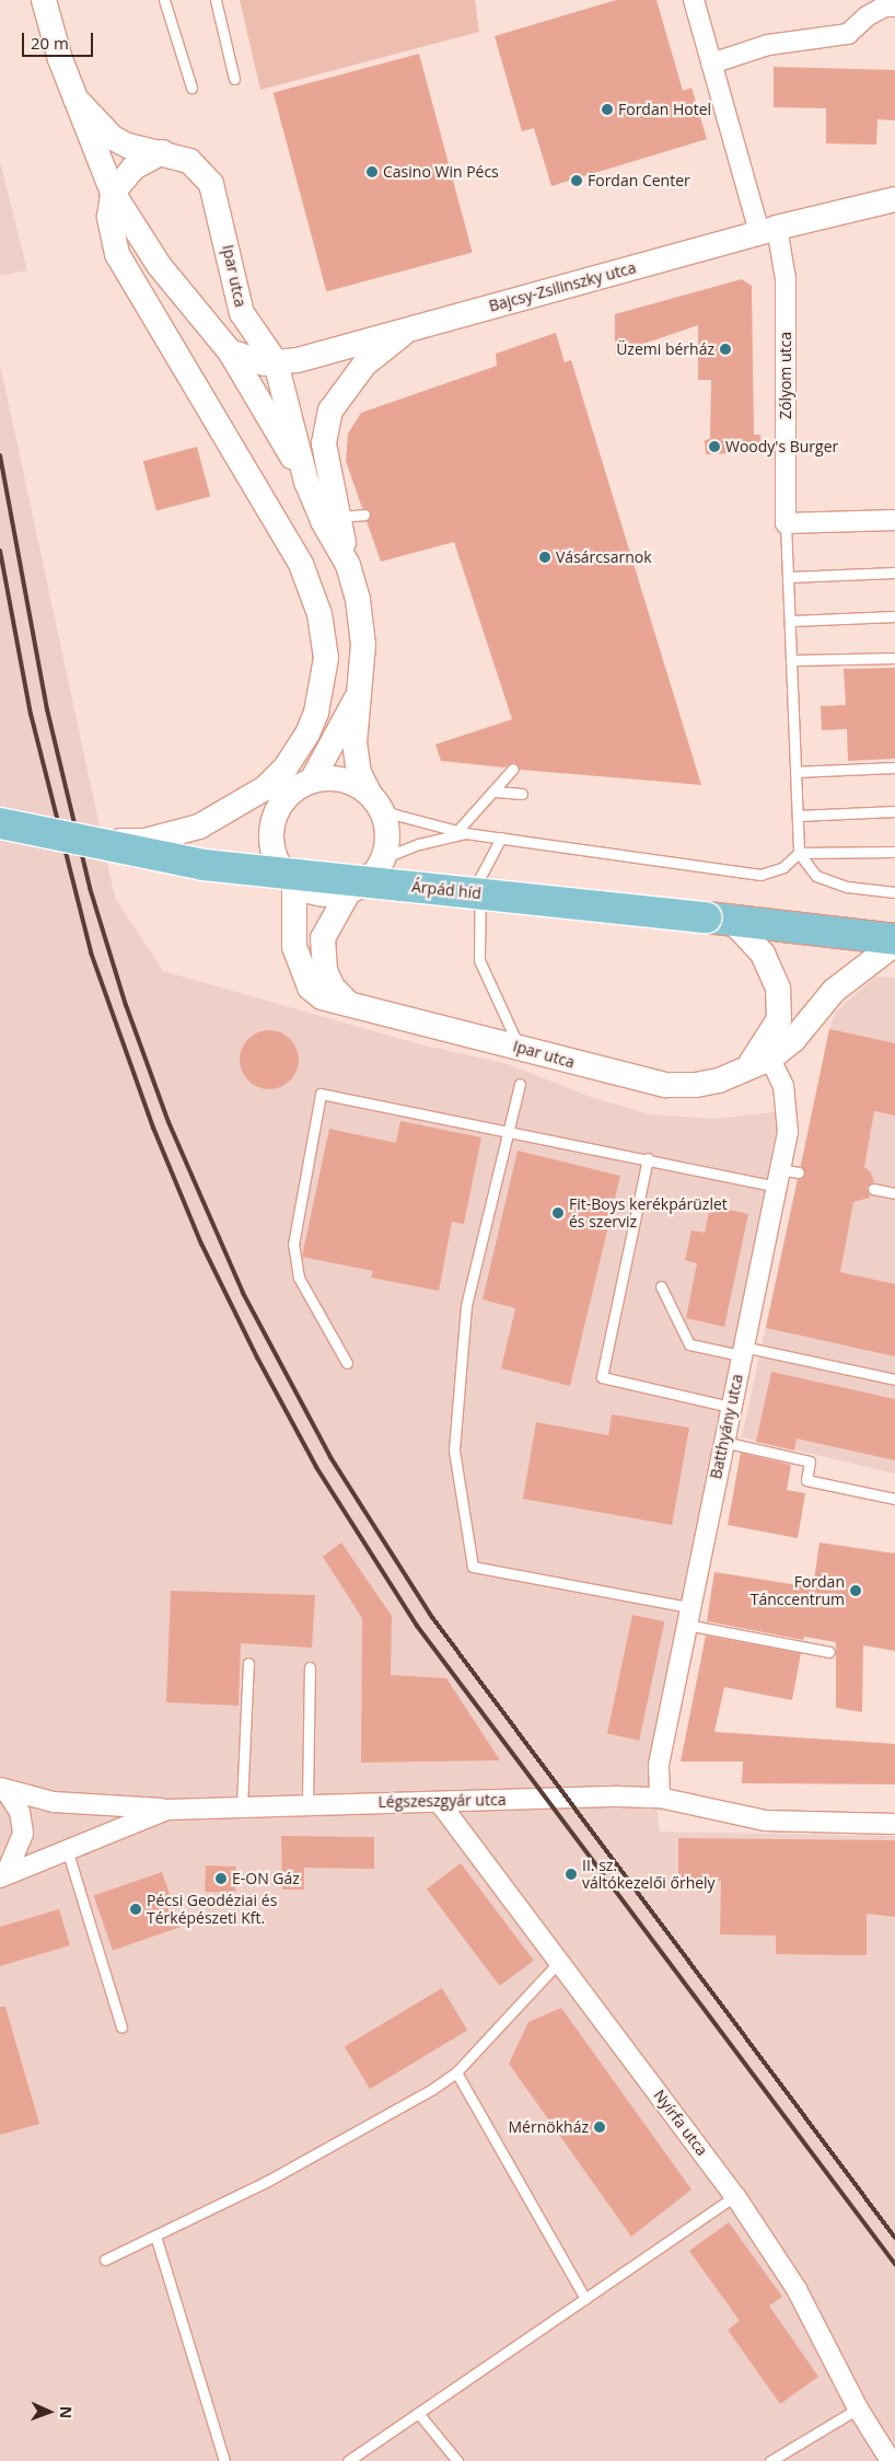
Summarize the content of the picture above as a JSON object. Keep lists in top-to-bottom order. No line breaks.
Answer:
{"streets":{"main road":["Árpád híd"],"street":["Ipar utca","Bajcsy-Zsilinszky utca","Zólyom utca","Batthyány utca","Légszeszgyár utca","Nyírfa utca"]},"crossings":[["Ipar utca","Bajcsy-Zsilinszky utca"],["Ipar utca","Árpád híd"],["Ipar utca","Batthyány utca"],["Bajcsy-Zsilinszky utca","Zólyom utca"],["Batthyány utca","Légszeszgyár utca"],["Légszeszgyár utca","Nyírfa utca"]],"places":["Fordan Hotel","Casino Win Pécs","Fordan Center","Üzemi bérház","Woody's Burger","Vásárcsarnok","Fit-Boys kerékpárüzlet és szerviz","Fordan Tánccentrum","II. sz. váltókezelői őrhely","E-ON Gáz","Pécsi Geodéziai és Térképészeti Kft.","Mérnökház"],"scale_bar":"20 m","north":"right"}
